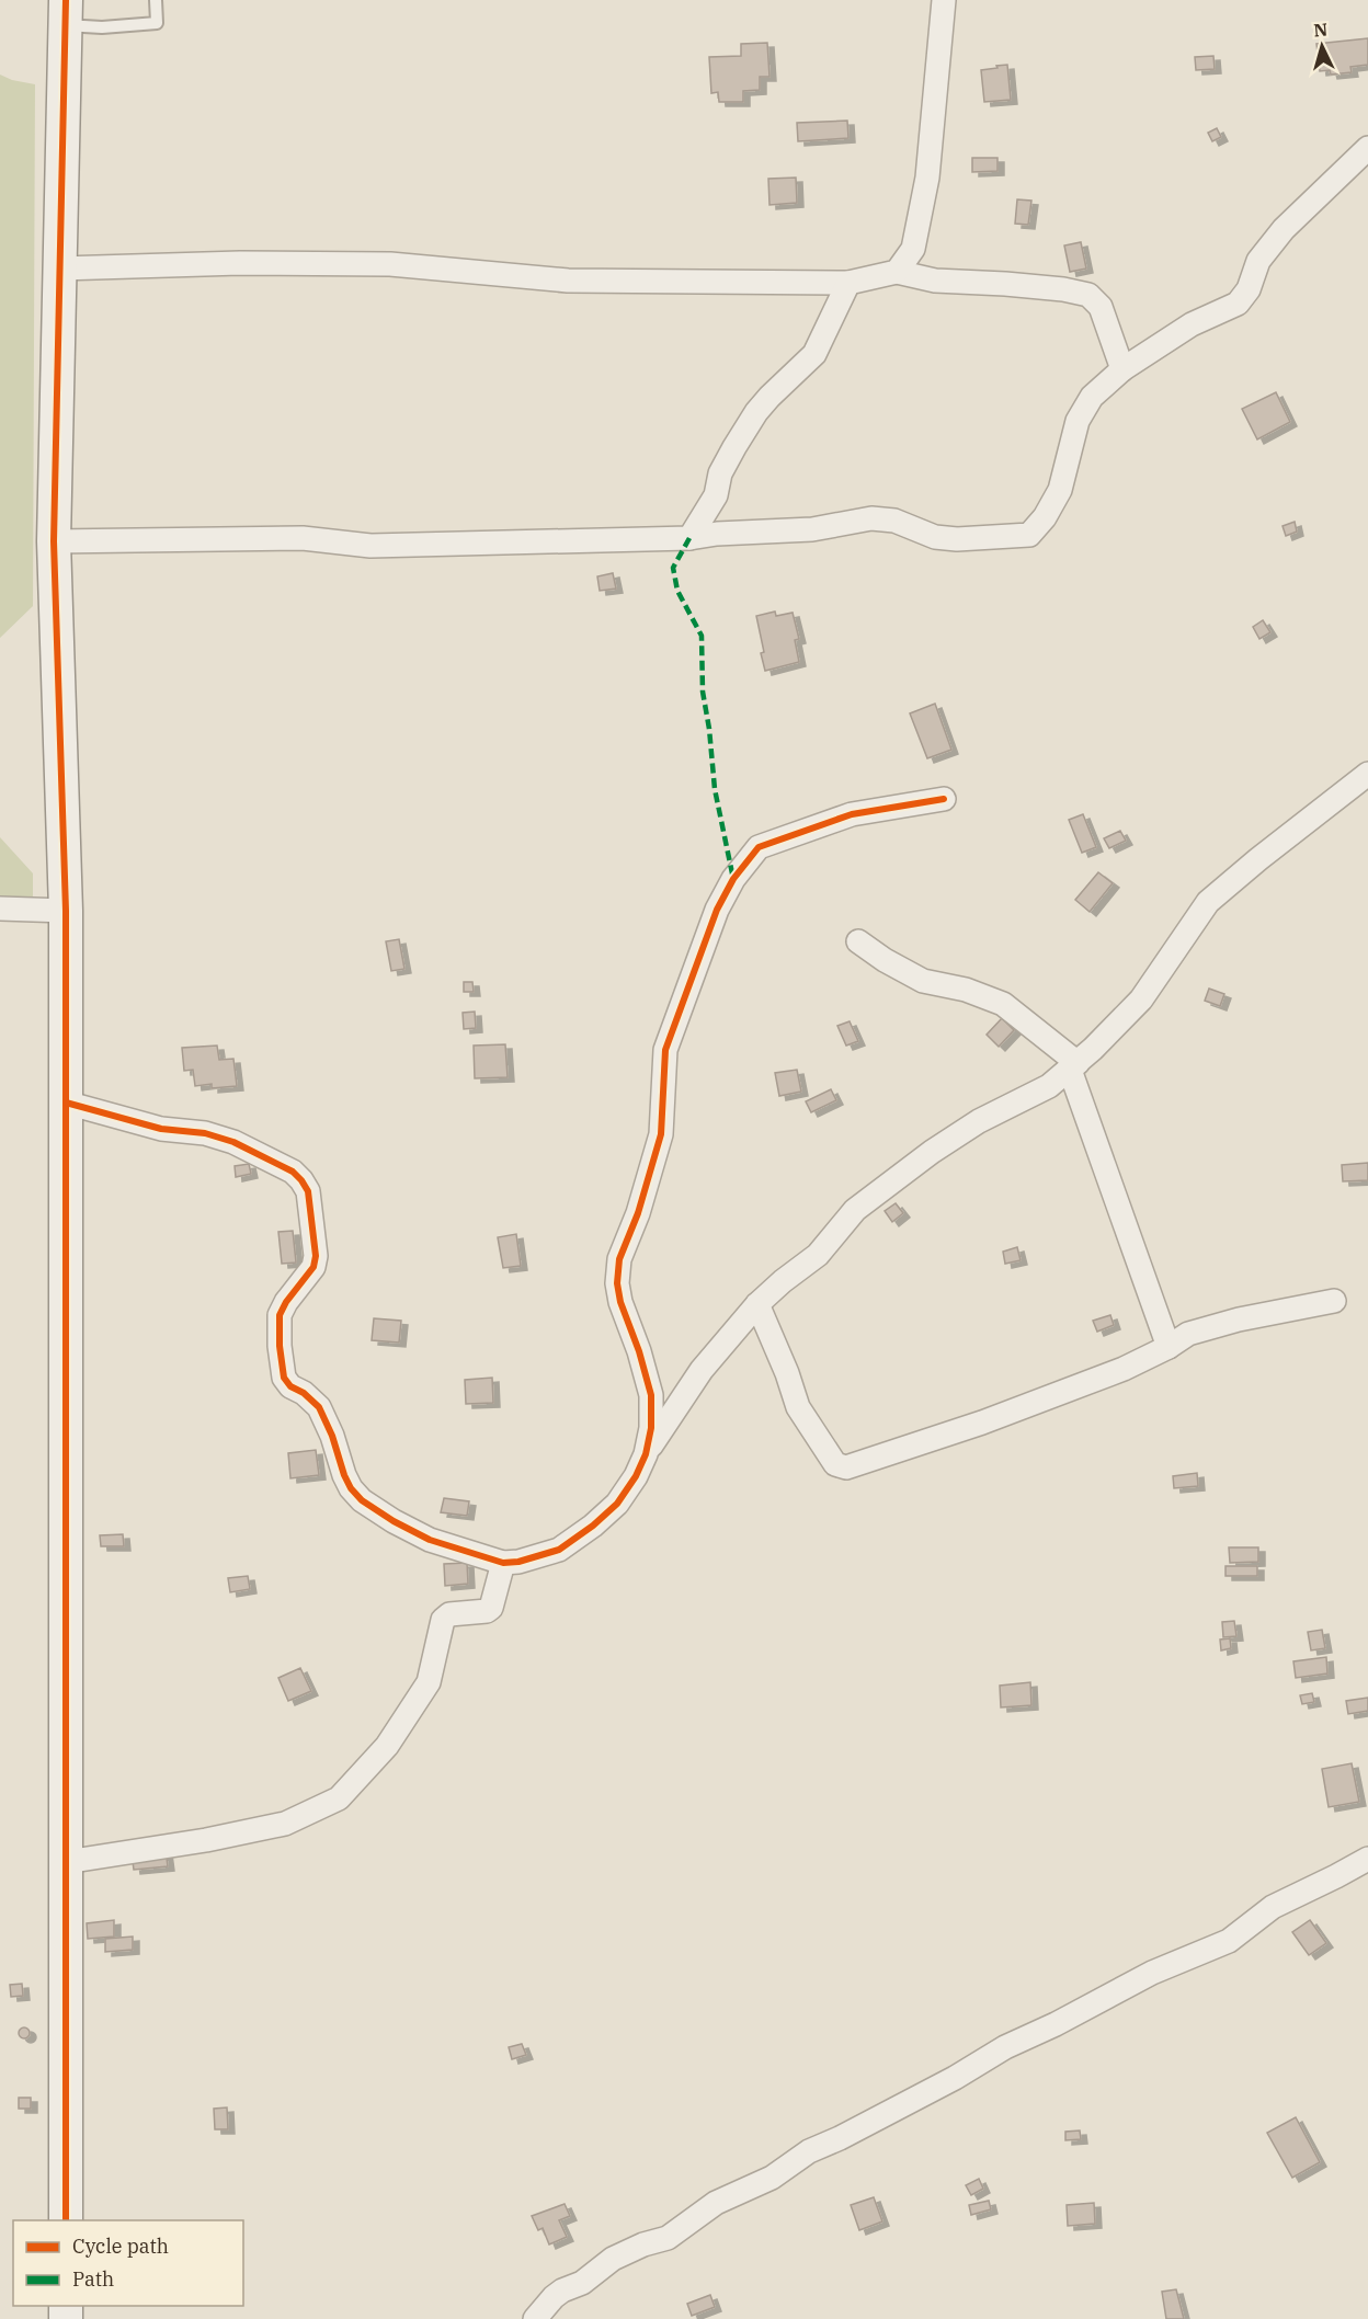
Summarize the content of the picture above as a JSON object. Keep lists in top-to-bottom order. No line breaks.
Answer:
{"legend":["Cycle path","Path"],"north":"top"}
